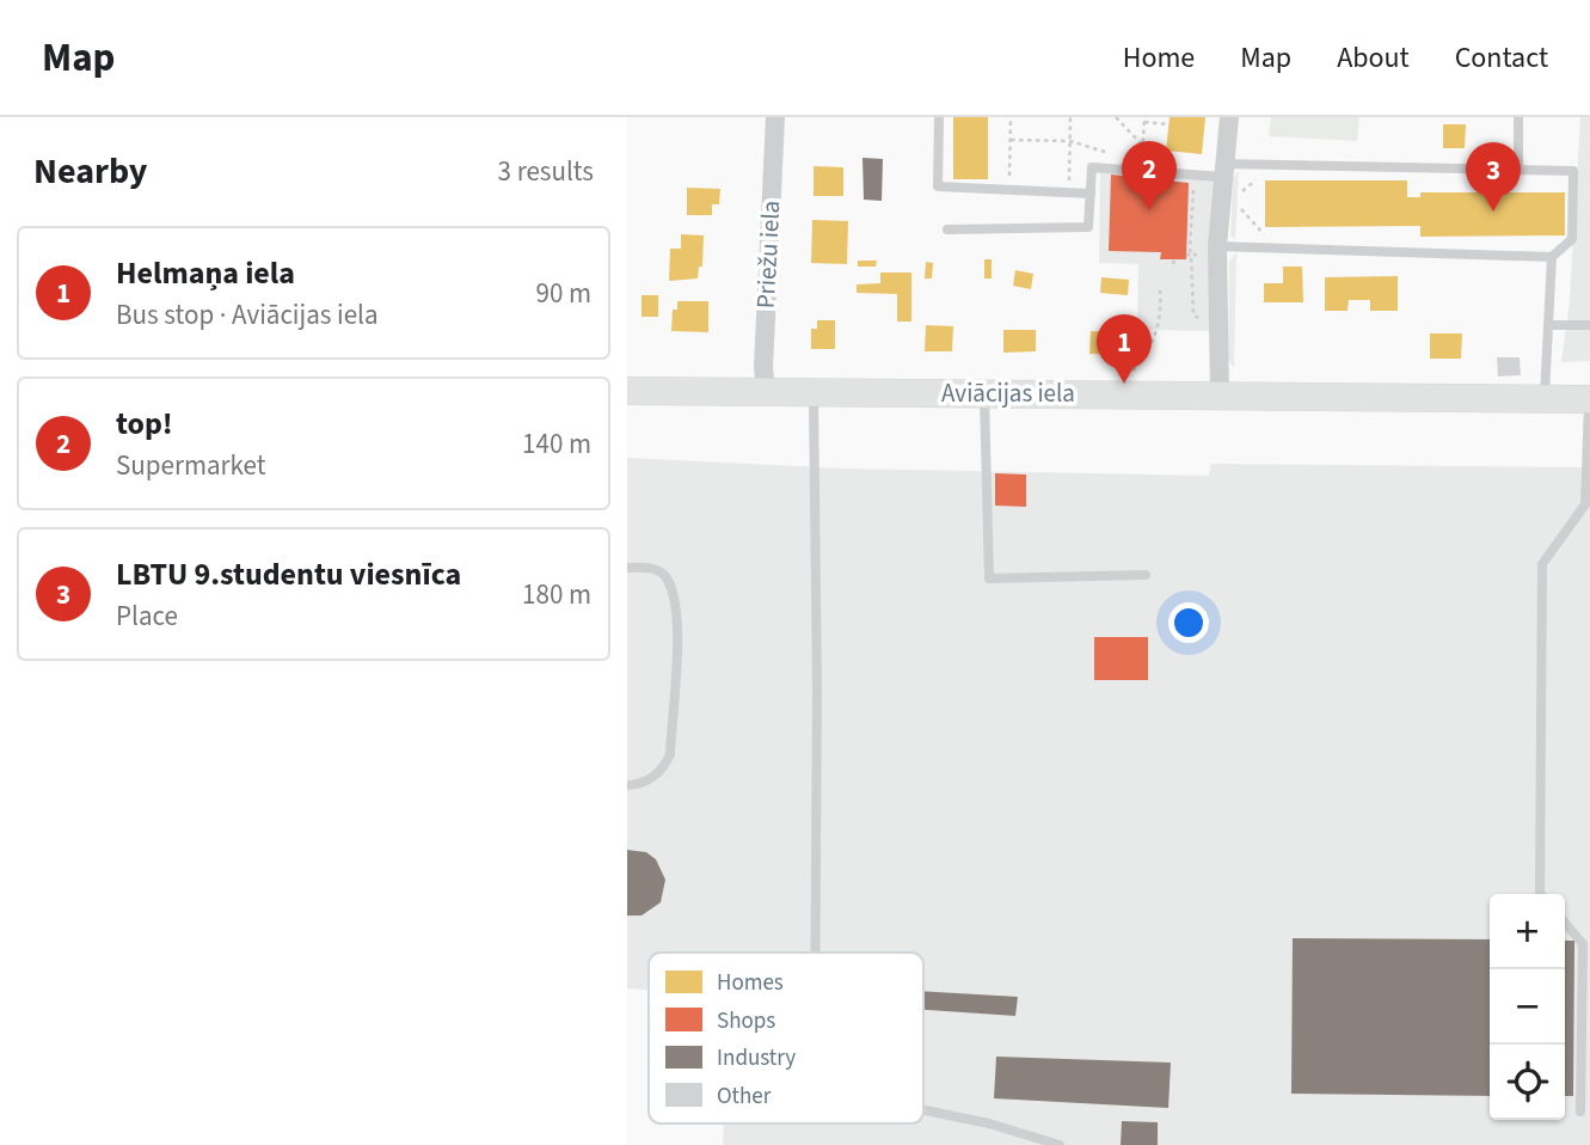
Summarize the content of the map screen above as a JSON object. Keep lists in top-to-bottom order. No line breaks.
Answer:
{"streets":{"main road":["Aviācijas iela"],"street":["Priežu iela"]},"crossings":[["Priežu iela","Aviācijas iela"]],"legend":["Homes","Shops","Industry","Other"],"page":{"header":"Map","nav":["Home","Map","About","Contact"],"heading":["Nearby","3 results"],"pins":["2","3","1"],"list":[{"mark":"1","name":"Helmaņa iela","note":"Bus stop · Aviācijas iela","value":"90 m"},{"mark":"2","name":"top!","note":"Supermarket","value":"140 m"},{"mark":"3","name":"LBTU 9.studentu viesnīca","note":"Place","value":"180 m"}],"map_buttons":["+","−"]}}
